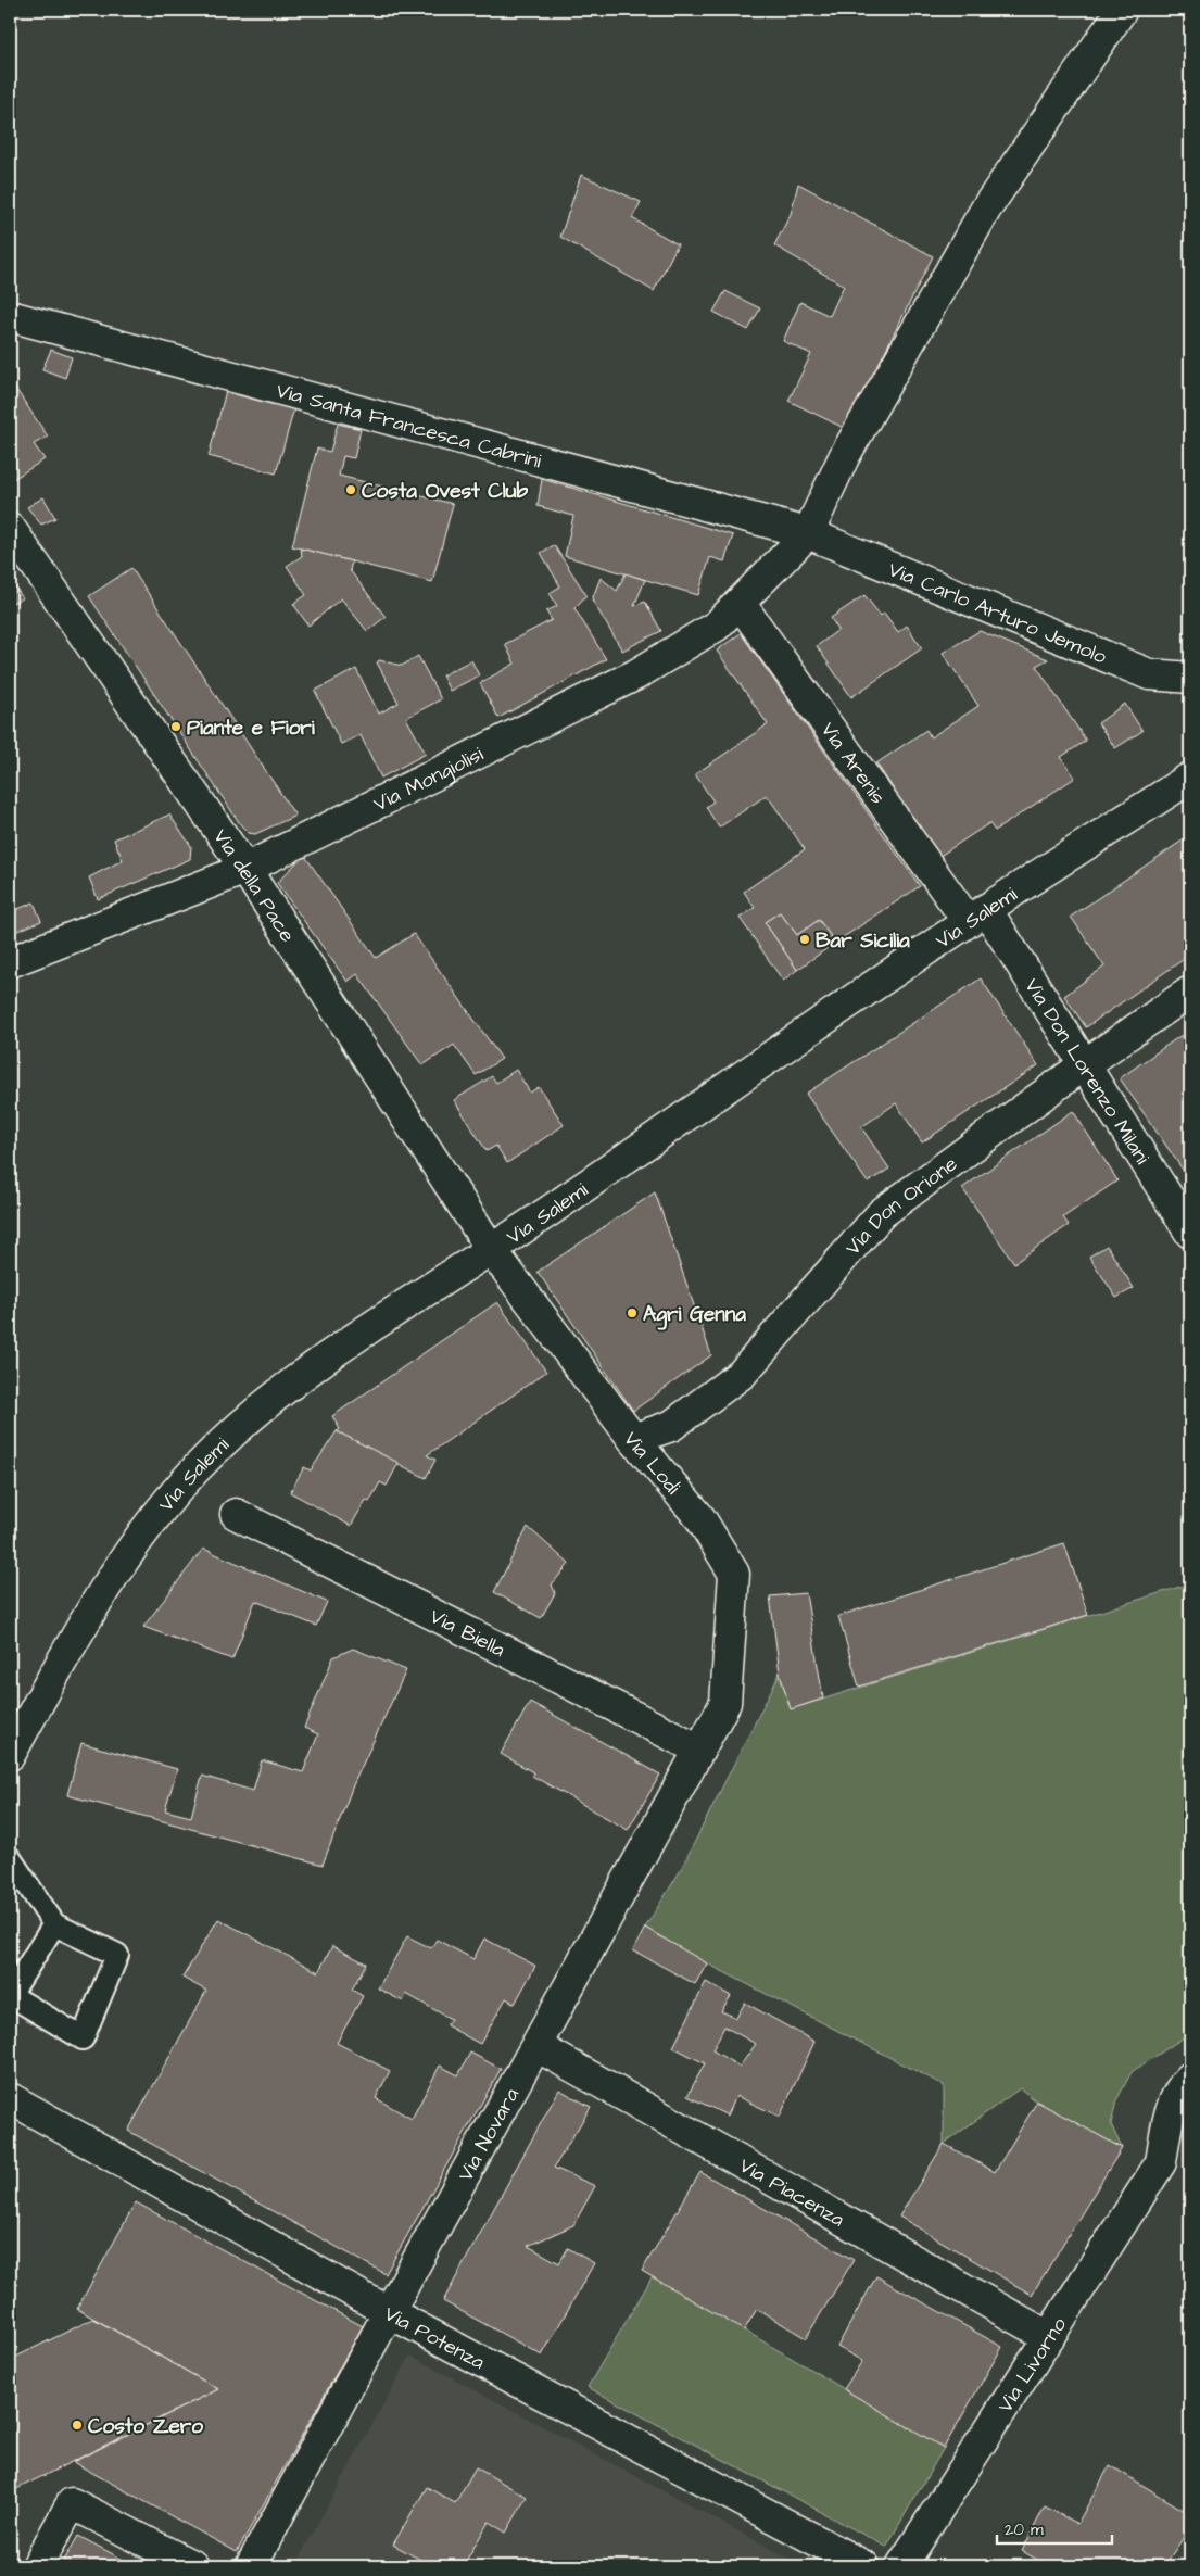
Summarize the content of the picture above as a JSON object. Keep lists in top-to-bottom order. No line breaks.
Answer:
{"streets":{"street":["Via Santa Francesca Cabrini","Via Carlo Arturo Jemolo","Via Arenis","Via Mongiolisi","Via della Pace","Via Salemi","Via Don Lorenzo Milani","Via Don Orione","Via Lodi","Via Biella","Via Novara","Via Piacenza","Via Potenza","Via Livorno"]},"crossings":[["Via Santa Francesca Cabrini","Via Carlo Arturo Jemolo"],["Via Santa Francesca Cabrini","Via Mongiolisi"],["Via Carlo Arturo Jemolo","Via Mongiolisi"],["Via Arenis","Via Mongiolisi"],["Via Arenis","Via Salemi"],["Via Arenis","Via Don Lorenzo Milani"],["Via Mongiolisi","Via della Pace"],["Via della Pace","Via Salemi"],["Via della Pace","Via Lodi"],["Via Salemi","Via Don Lorenzo Milani"],["Via Salemi","Via Lodi"],["Via Don Lorenzo Milani","Via Don Orione"],["Via Don Orione","Via Lodi"],["Via Lodi","Via Novara"],["Via Biella","Via Novara"],["Via Novara","Via Piacenza"],["Via Novara","Via Potenza"],["Via Piacenza","Via Livorno"]],"places":["Costa Ovest Club","Piante e Fiori","Bar Sicilia","Agri Genna","Costo Zero"],"scale_bar":"20 m"}
